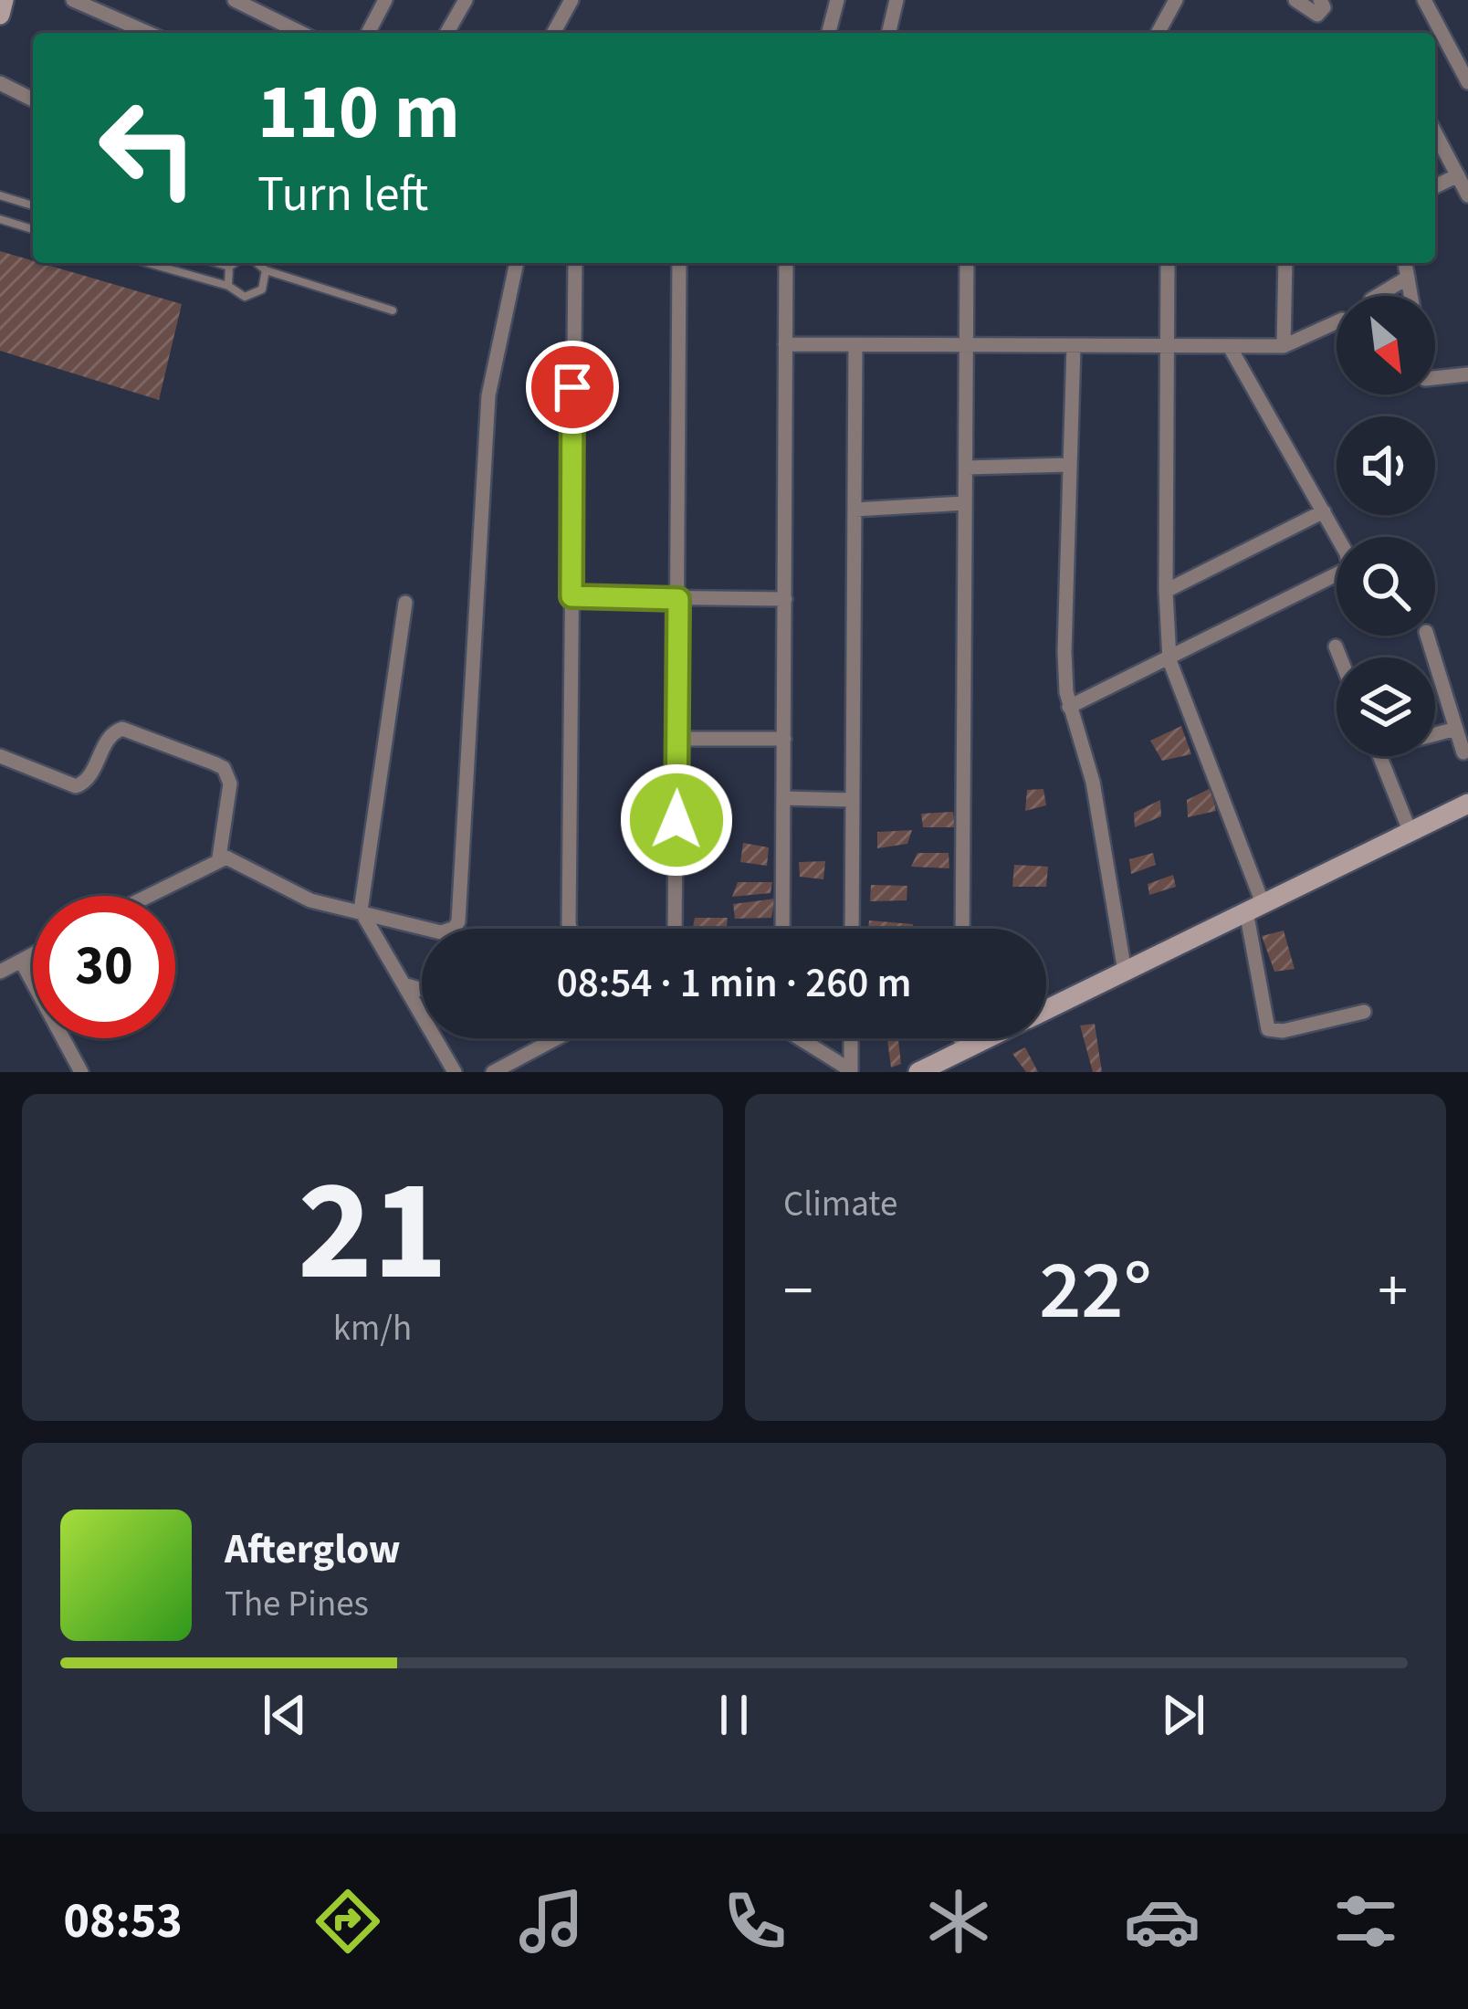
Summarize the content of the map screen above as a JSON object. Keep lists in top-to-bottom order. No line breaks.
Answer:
{"north":"bottom right","page":{"turn":["110 m","Turn left"],"limit":"30","trip":"08:54 · 1 min · 260 m","tile":[["21","km/h"],"Climate"],"heat":["−","22°","+"],"song":["Afterglow","The Pines"],"tabs":"08:53"}}
